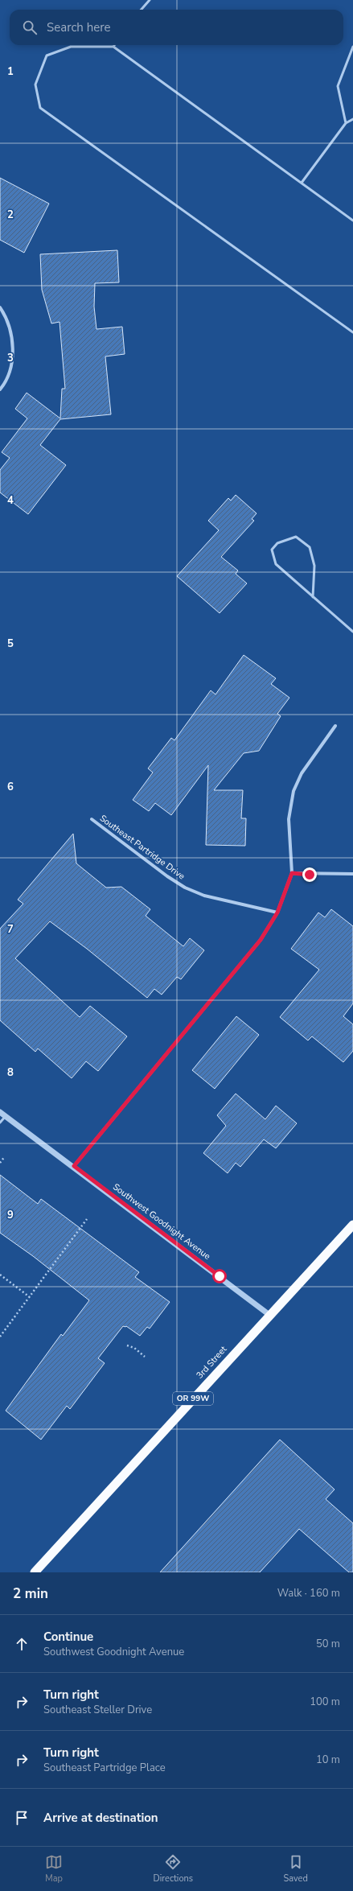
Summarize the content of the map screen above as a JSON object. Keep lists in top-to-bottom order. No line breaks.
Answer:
{"streets":{"highway":["3rd Street","OR 99W"],"street":["Southeast Partridge Drive","Southwest Goodnight Avenue"]},"crossings":[["Southwest Goodnight Avenue","3rd Street"]],"page":{"search":"Search here","heading":["2 min","Walk · 160 m"],"list":[["Continue","Southwest Goodnight Avenue","50 m"],["Turn right","Southeast Steller Drive","100 m"],["Turn right","Southeast Partridge Place","10 m"],"Arrive at destination"],"nav":["Map","Directions","Saved"]},"grid":{"rows":["1","2","3","4","5","6","7","8","9"]}}
